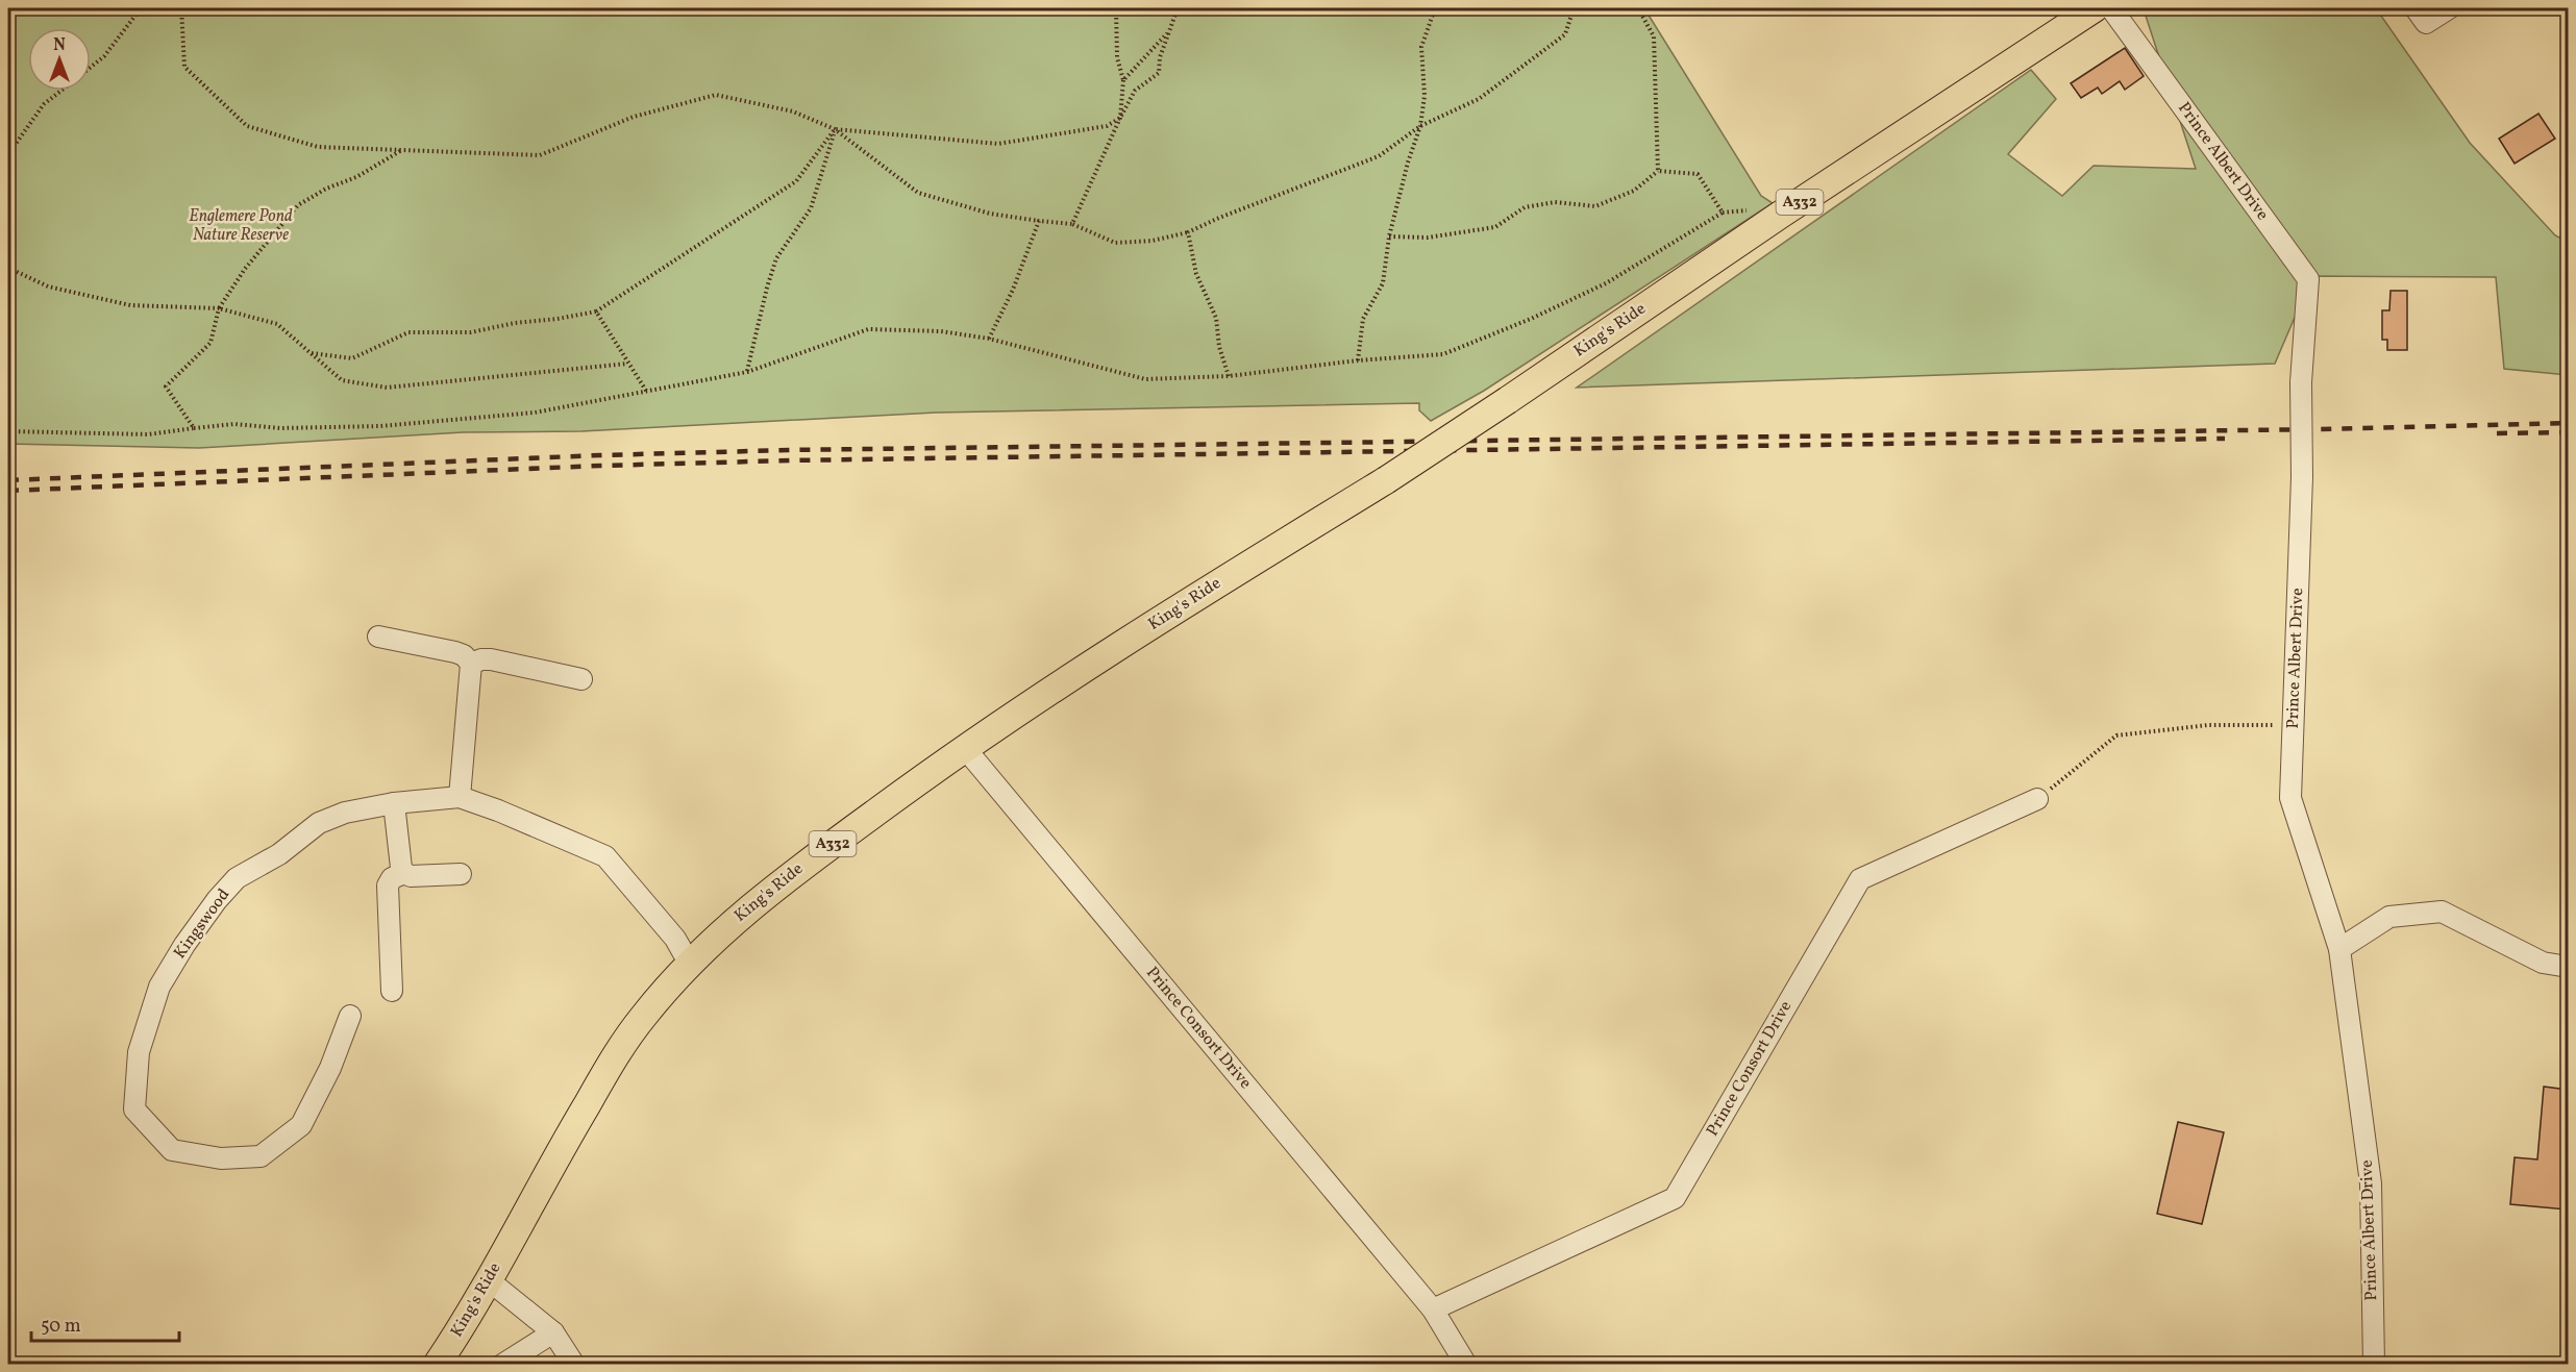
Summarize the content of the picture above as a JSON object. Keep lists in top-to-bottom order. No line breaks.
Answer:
{"streets":{"main road":["A332","King's Ride"],"street":["Prince Albert Drive","Kingswood","Prince Consort Drive"]},"crossings":[["King's Ride","Kingswood"],["King's Ride","Prince Consort Drive"]],"parks":["Englemere Pond Nature Reserve"],"scale_bar":"50 m","north":"top"}
